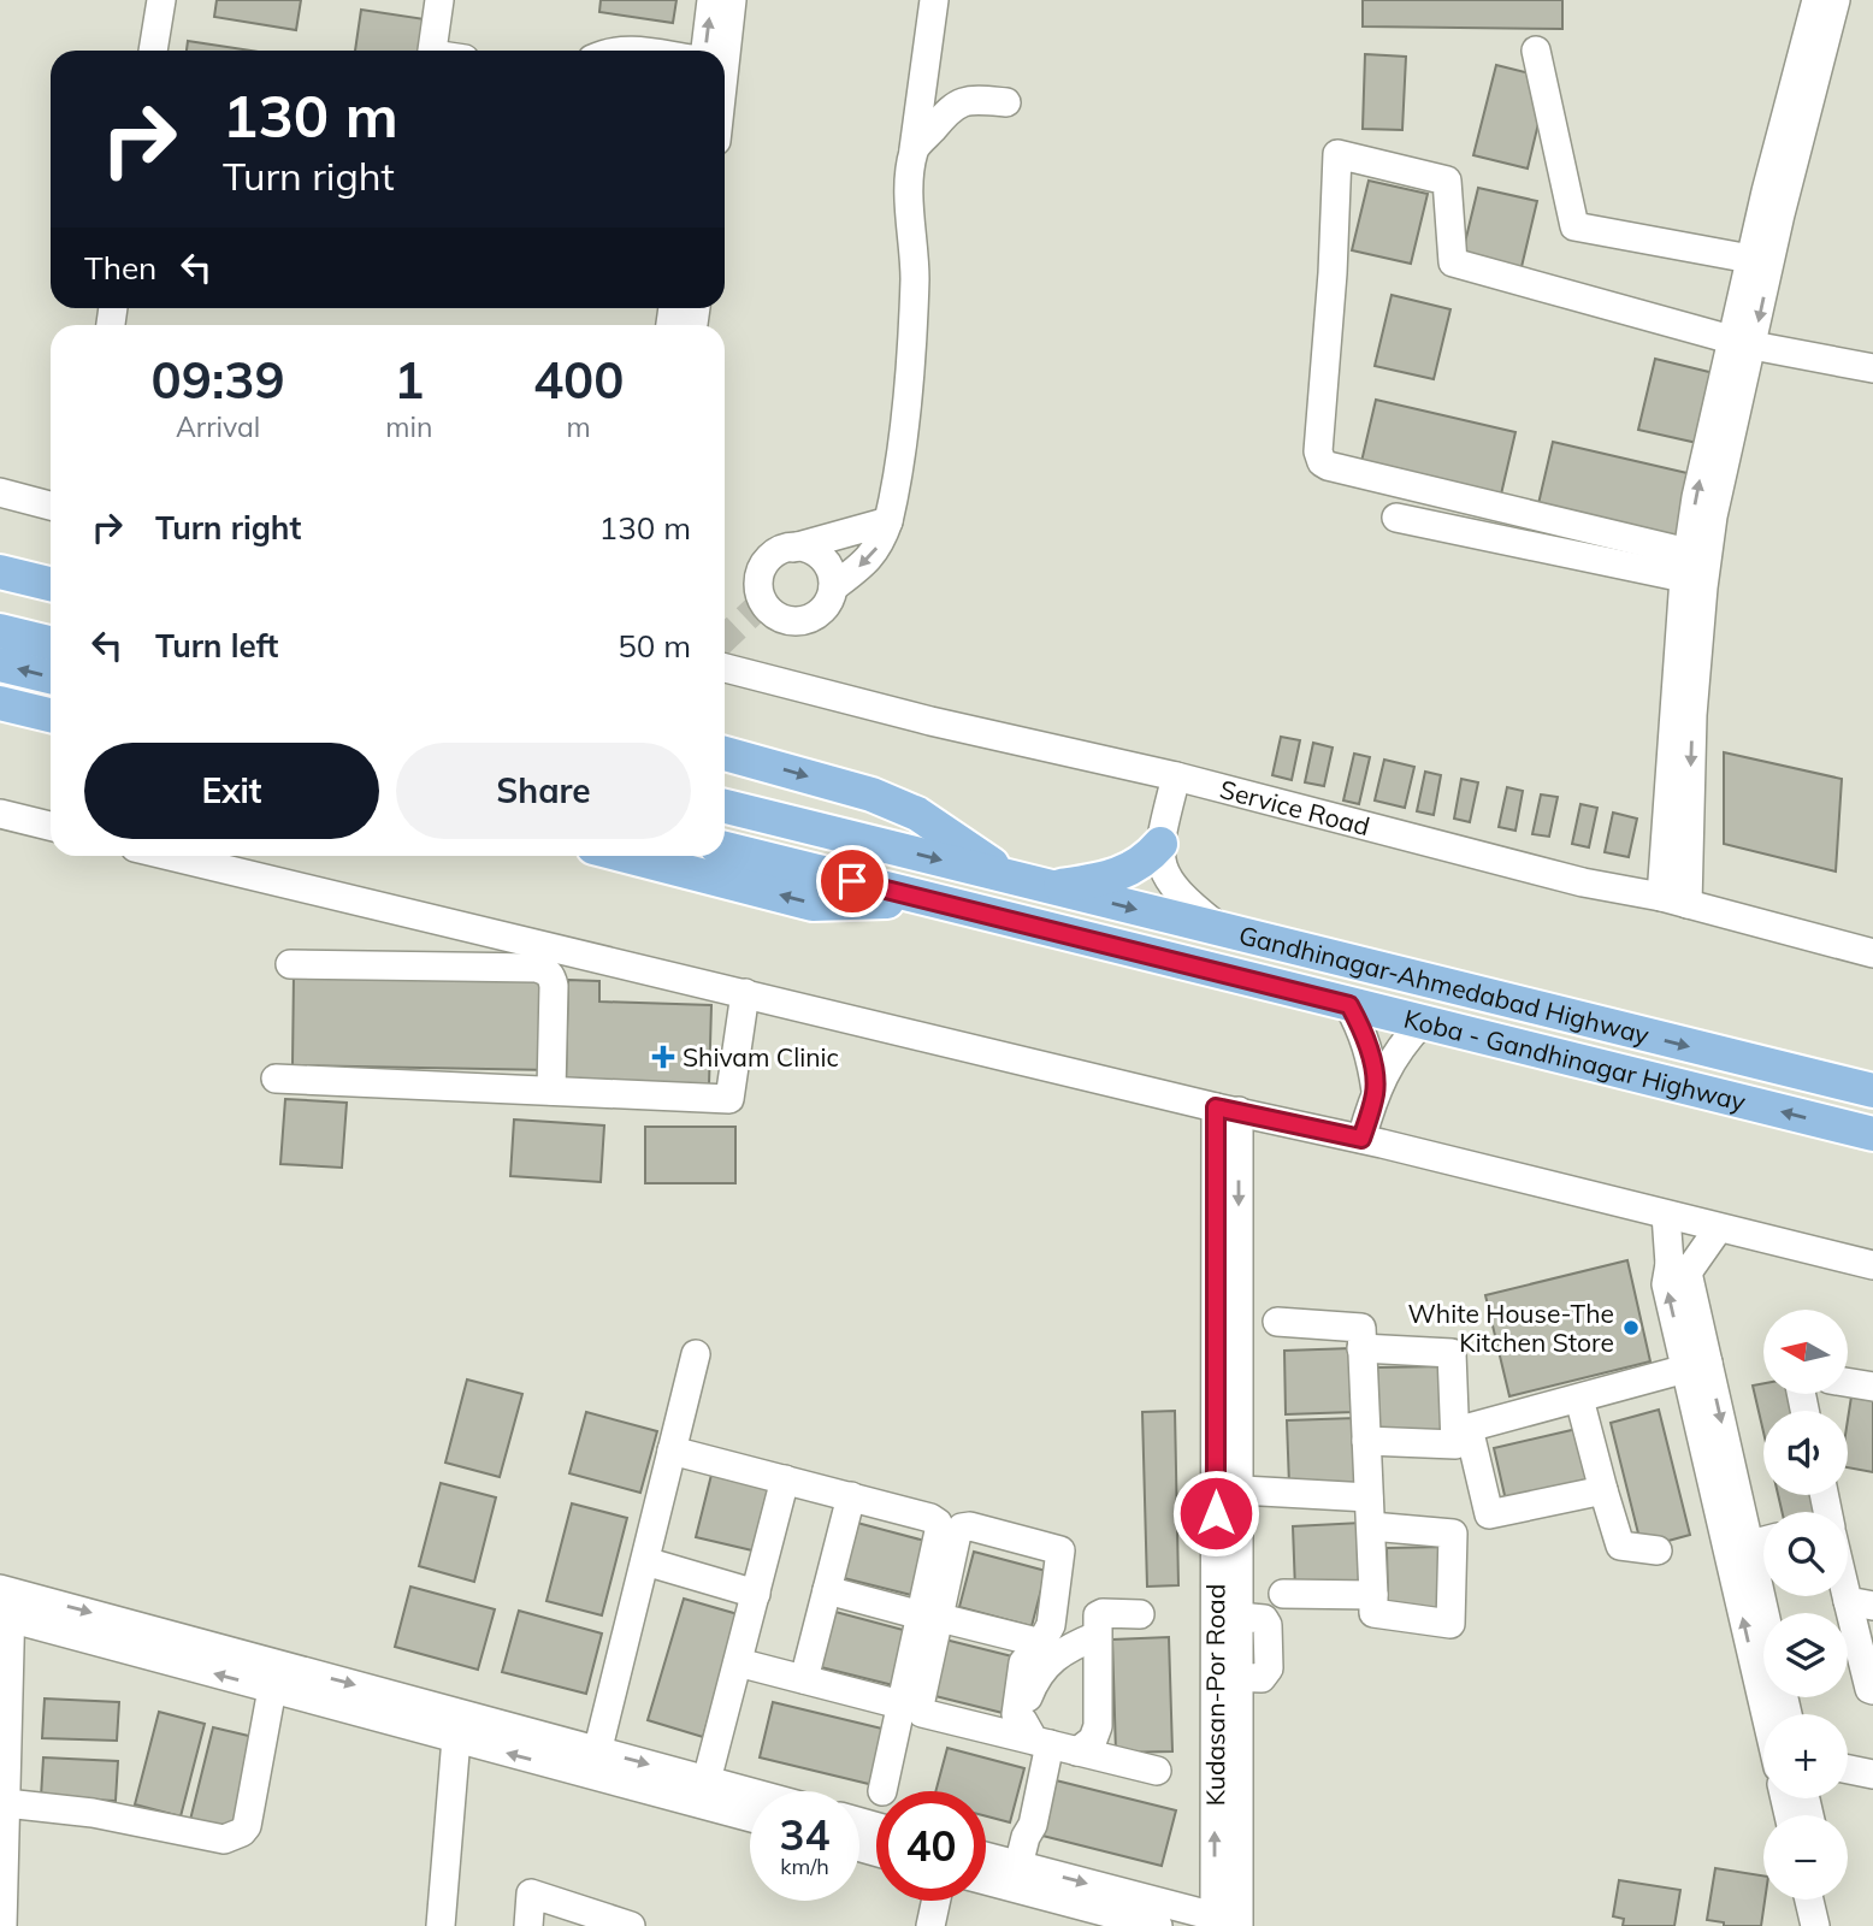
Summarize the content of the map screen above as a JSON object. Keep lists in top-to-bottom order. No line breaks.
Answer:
{"streets":{"main road":["Gandhinagar-Ahmedabad Highway","Koba - Gandhinagar Highway"],"street":["Service Road","Kudasan-Por Road"]},"one_way":["Koba - Gandhinagar Highway"],"places":{"health":["Shivam Clinic"],"other":["White House-The Kitchen Store"]},"north":"left","page":{"turn":["130 m","Turn right"],"then":"Then","eta":["09:39","Arrival","1","min","400","m"],"list":[{"name":"Turn right","value":"130 m"},{"name":"Turn left","value":"50 m"}],"buttons":["Exit","Share"],"map_buttons":["+","−"],"speed":"34 km/h","limit":"40"}}
